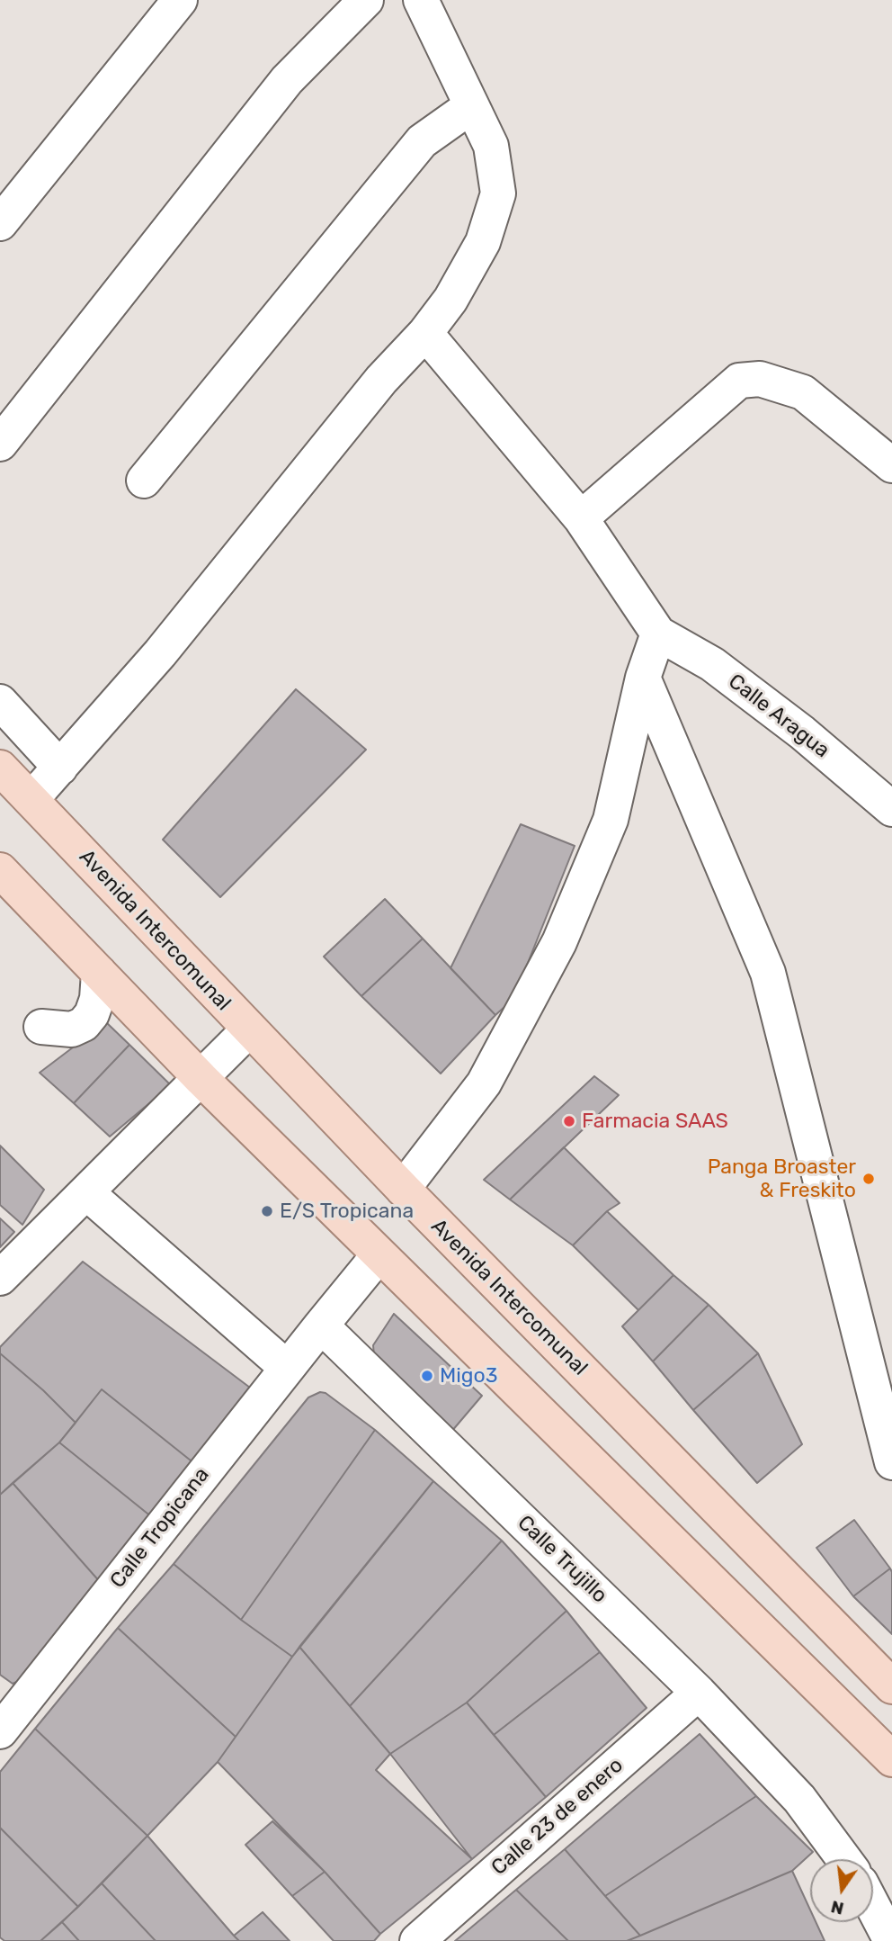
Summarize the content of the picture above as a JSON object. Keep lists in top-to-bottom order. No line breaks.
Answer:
{"streets":{"main road":["Avenida Intercomunal"],"street":["Calle Aragua","Calle Tropicana","Calle Trujillo","Calle 23 de enero"]},"crossings":[["Calle Tropicana","Calle Trujillo"],["Calle Trujillo","Calle 23 de enero"]],"places":["Farmacia SAAS","Panga Broaster & Freskito","E/S Tropicana","Migo3"],"north":"bottom"}
